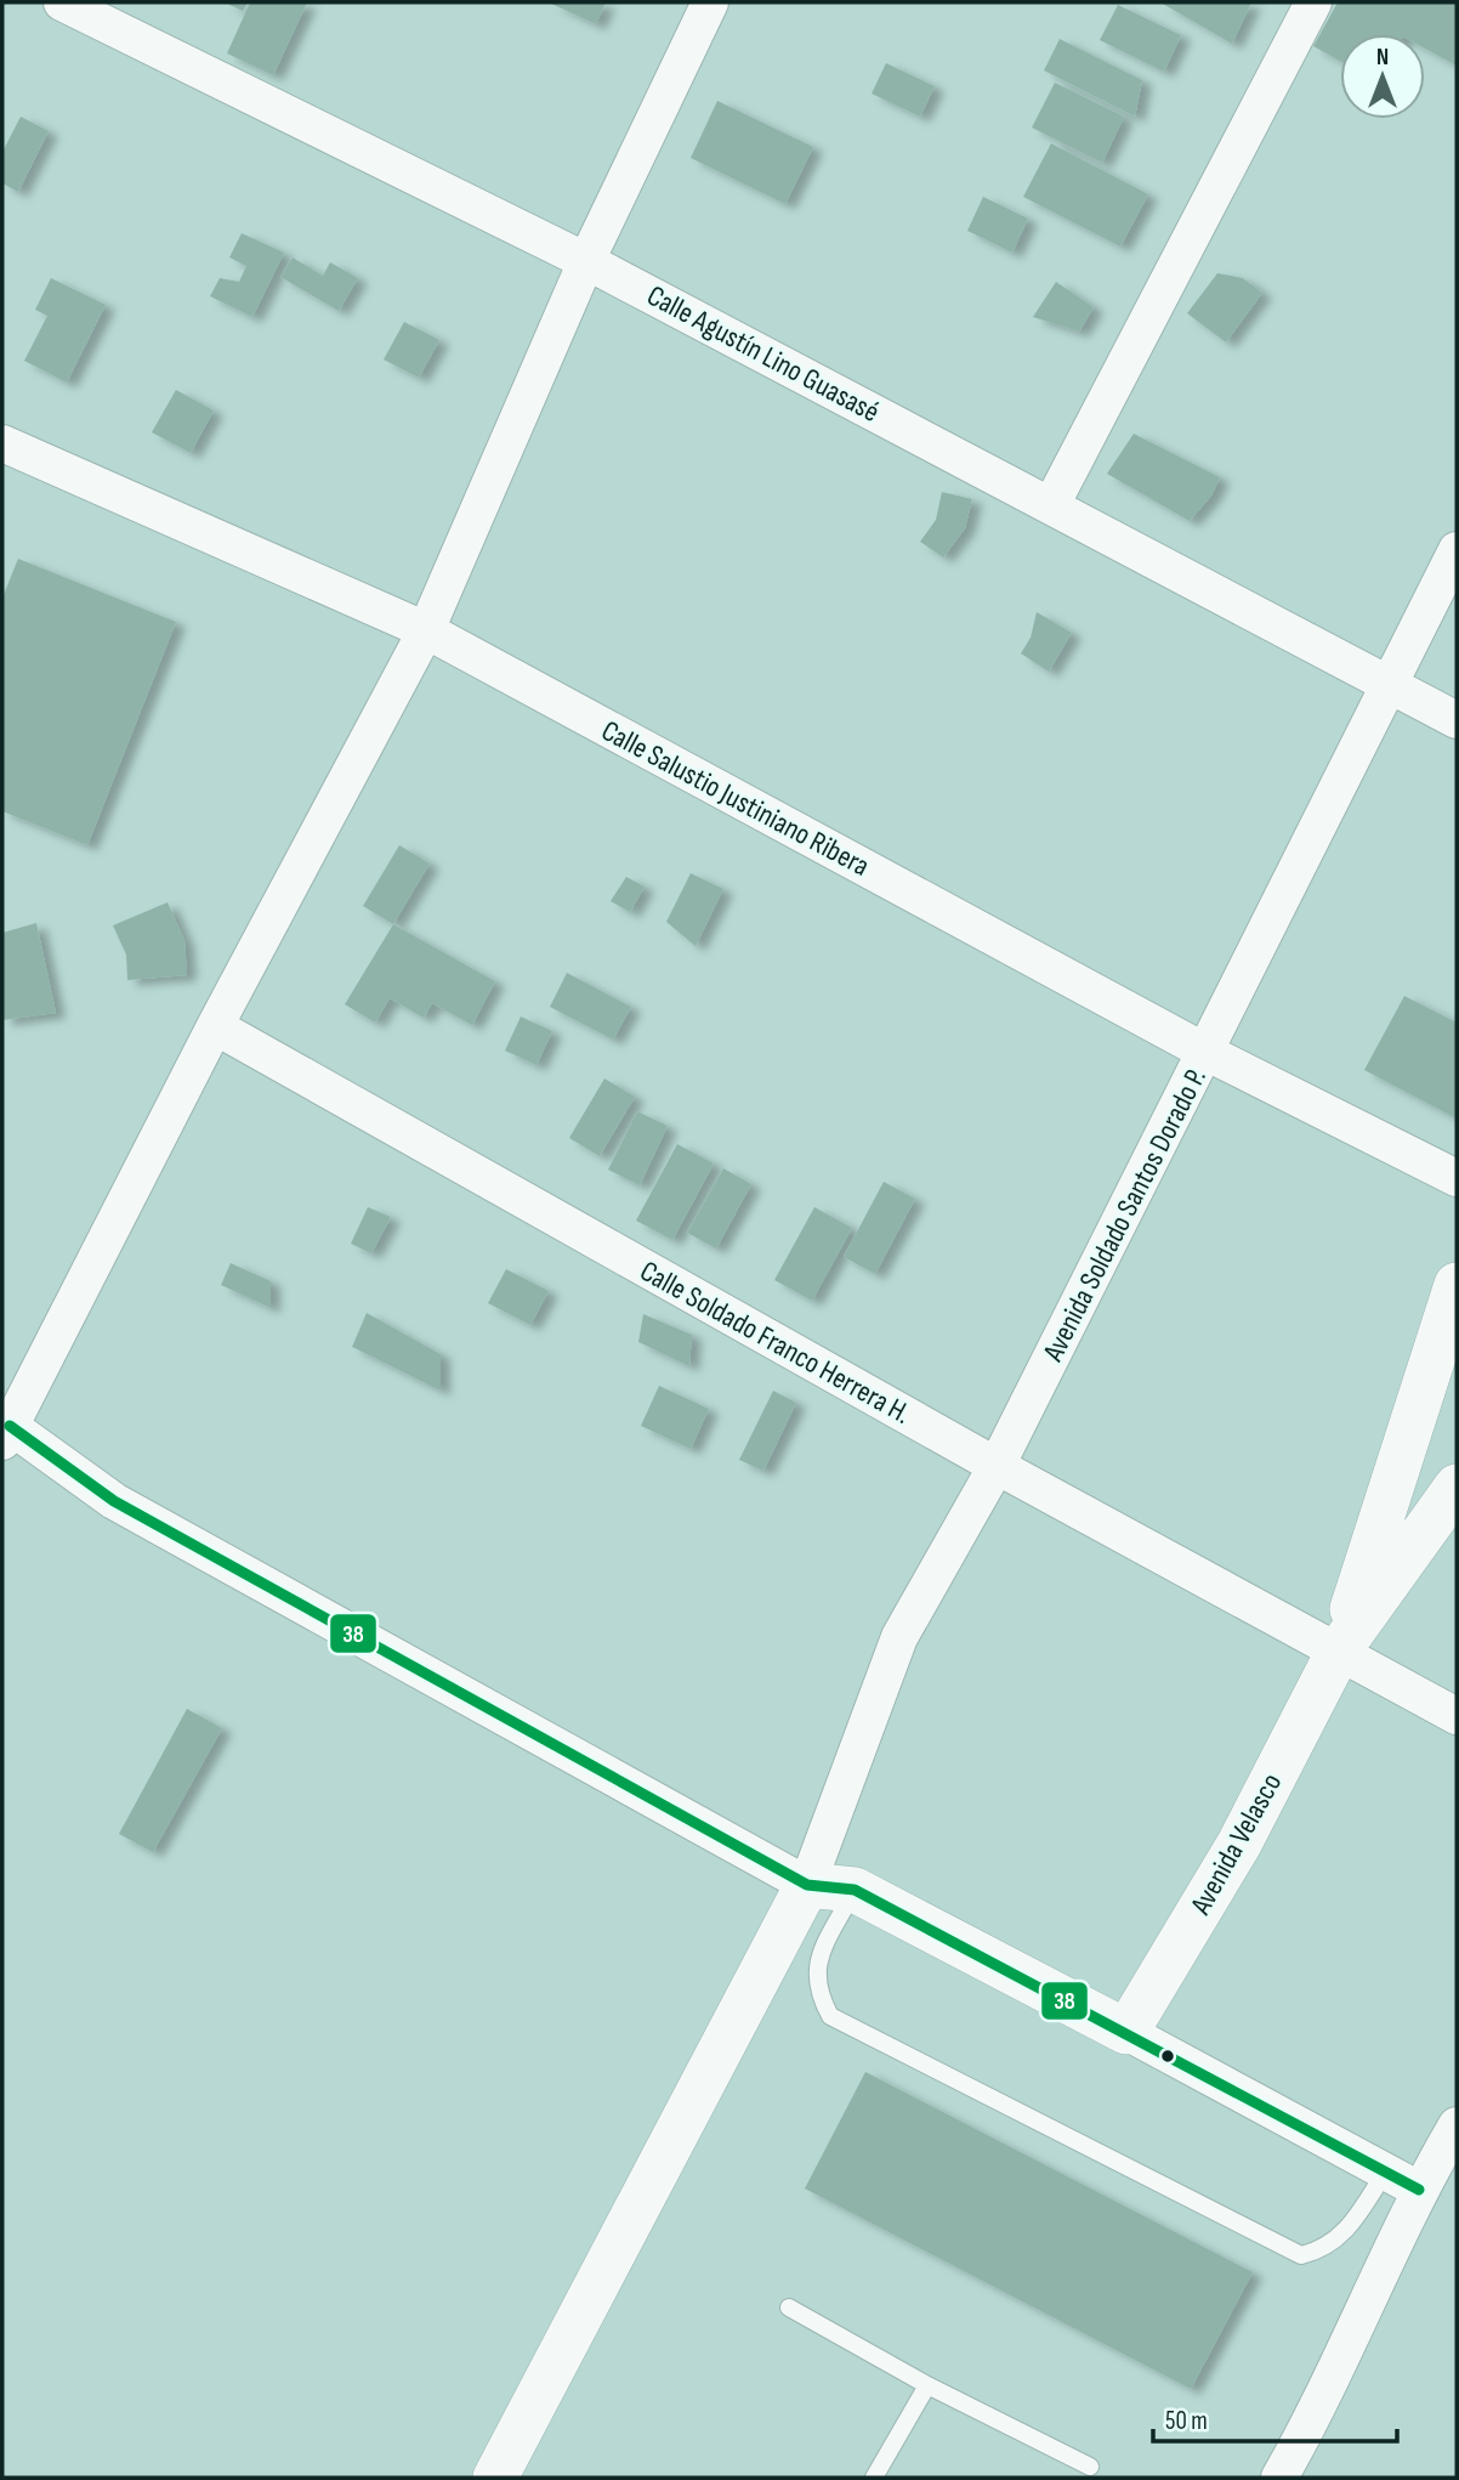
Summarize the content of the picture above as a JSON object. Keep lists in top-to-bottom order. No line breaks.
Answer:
{"streets":{"street":["Calle Agustín Lino Guasasé","Calle Salustio Justiniano Ribera","Avenida Soldado Santos Dorado P.","Calle Soldado Franco Herrera H.","Avenida Velasco"]},"crossings":[["Calle Agustín Lino Guasasé","Avenida Soldado Santos Dorado P."],["Calle Salustio Justiniano Ribera","Avenida Soldado Santos Dorado P."],["Avenida Soldado Santos Dorado P.","Calle Soldado Franco Herrera H."],["Calle Soldado Franco Herrera H.","Avenida Velasco"]],"lines":["transit line 38"],"scale_bar":"50 m","north":"top"}
